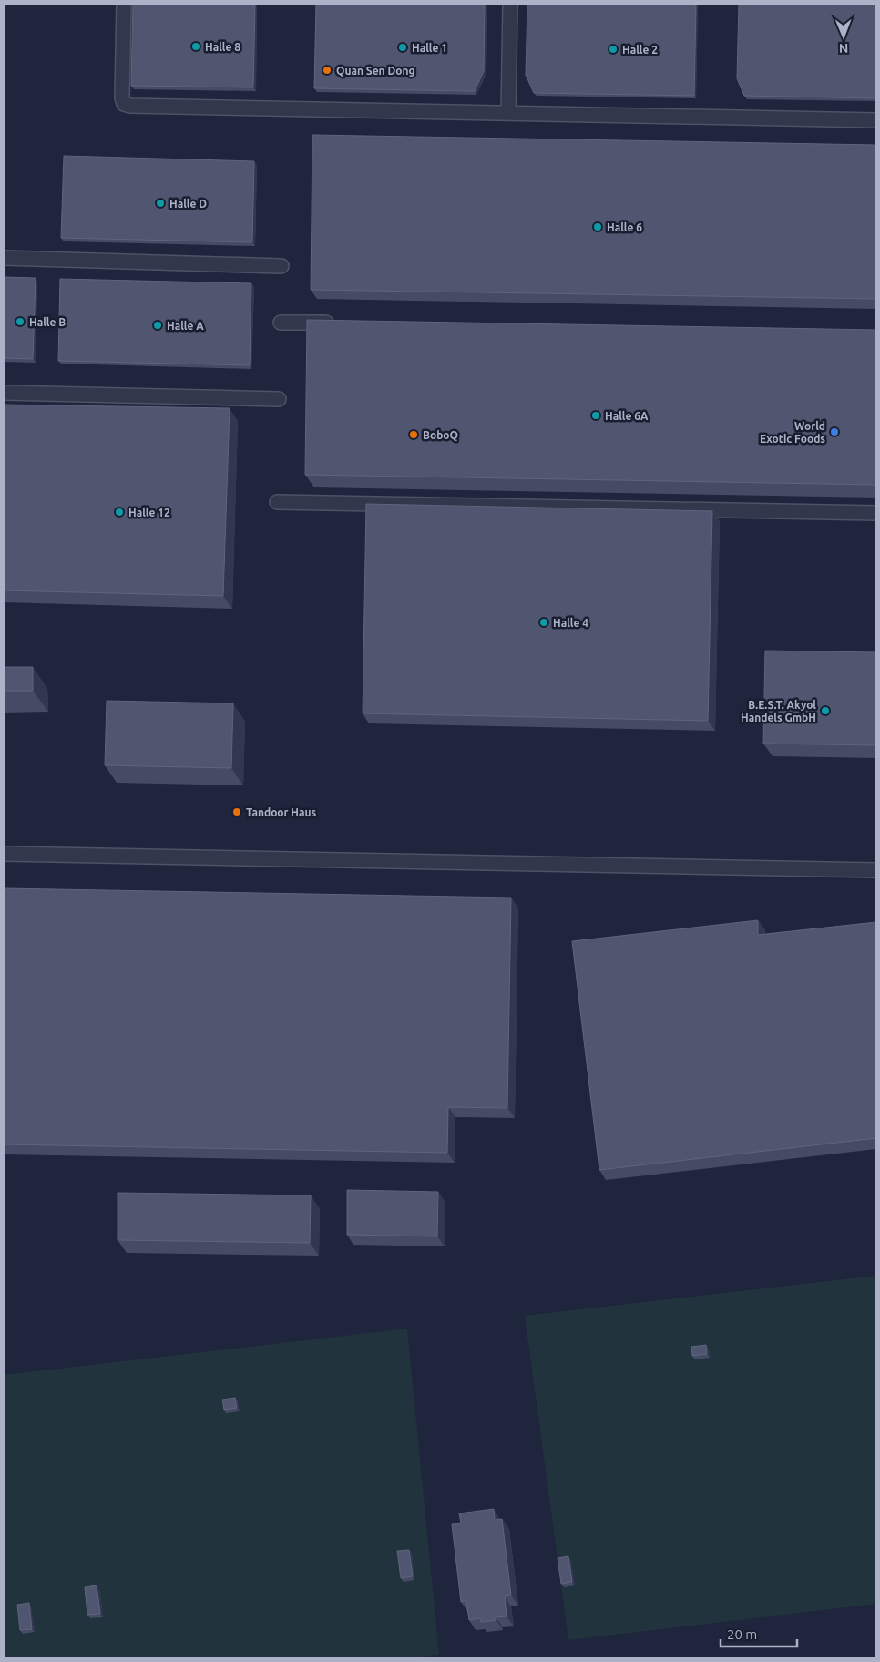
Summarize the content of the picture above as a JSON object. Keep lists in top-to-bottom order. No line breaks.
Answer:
{"places":["Halle 8","Halle 1","Halle 2","Quan Sen Dong","Halle D","Halle 6","Halle B","Halle A","Halle 6A","World Exotic Foods","BoboQ","Halle 12","Halle 4","B.E.S.T. Akyol Handels GmbH","Tandoor Haus"],"scale_bar":"20 m","north":"bottom"}
